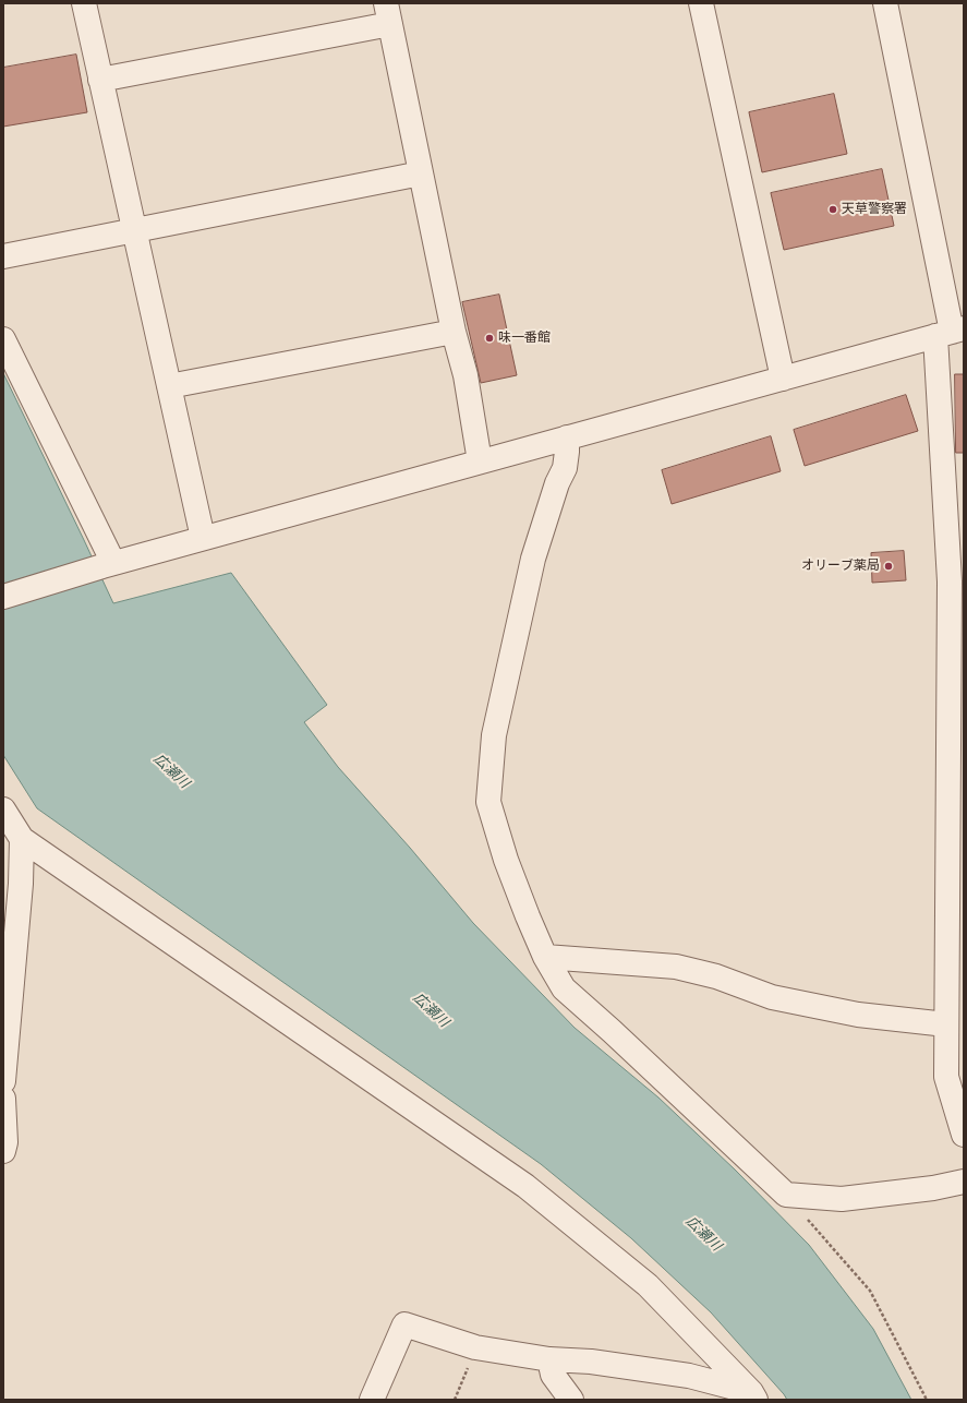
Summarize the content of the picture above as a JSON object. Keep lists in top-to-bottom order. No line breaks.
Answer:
{"water":["広瀬川"],"places":["天草警察署","味一番館","オリーブ薬局"]}
